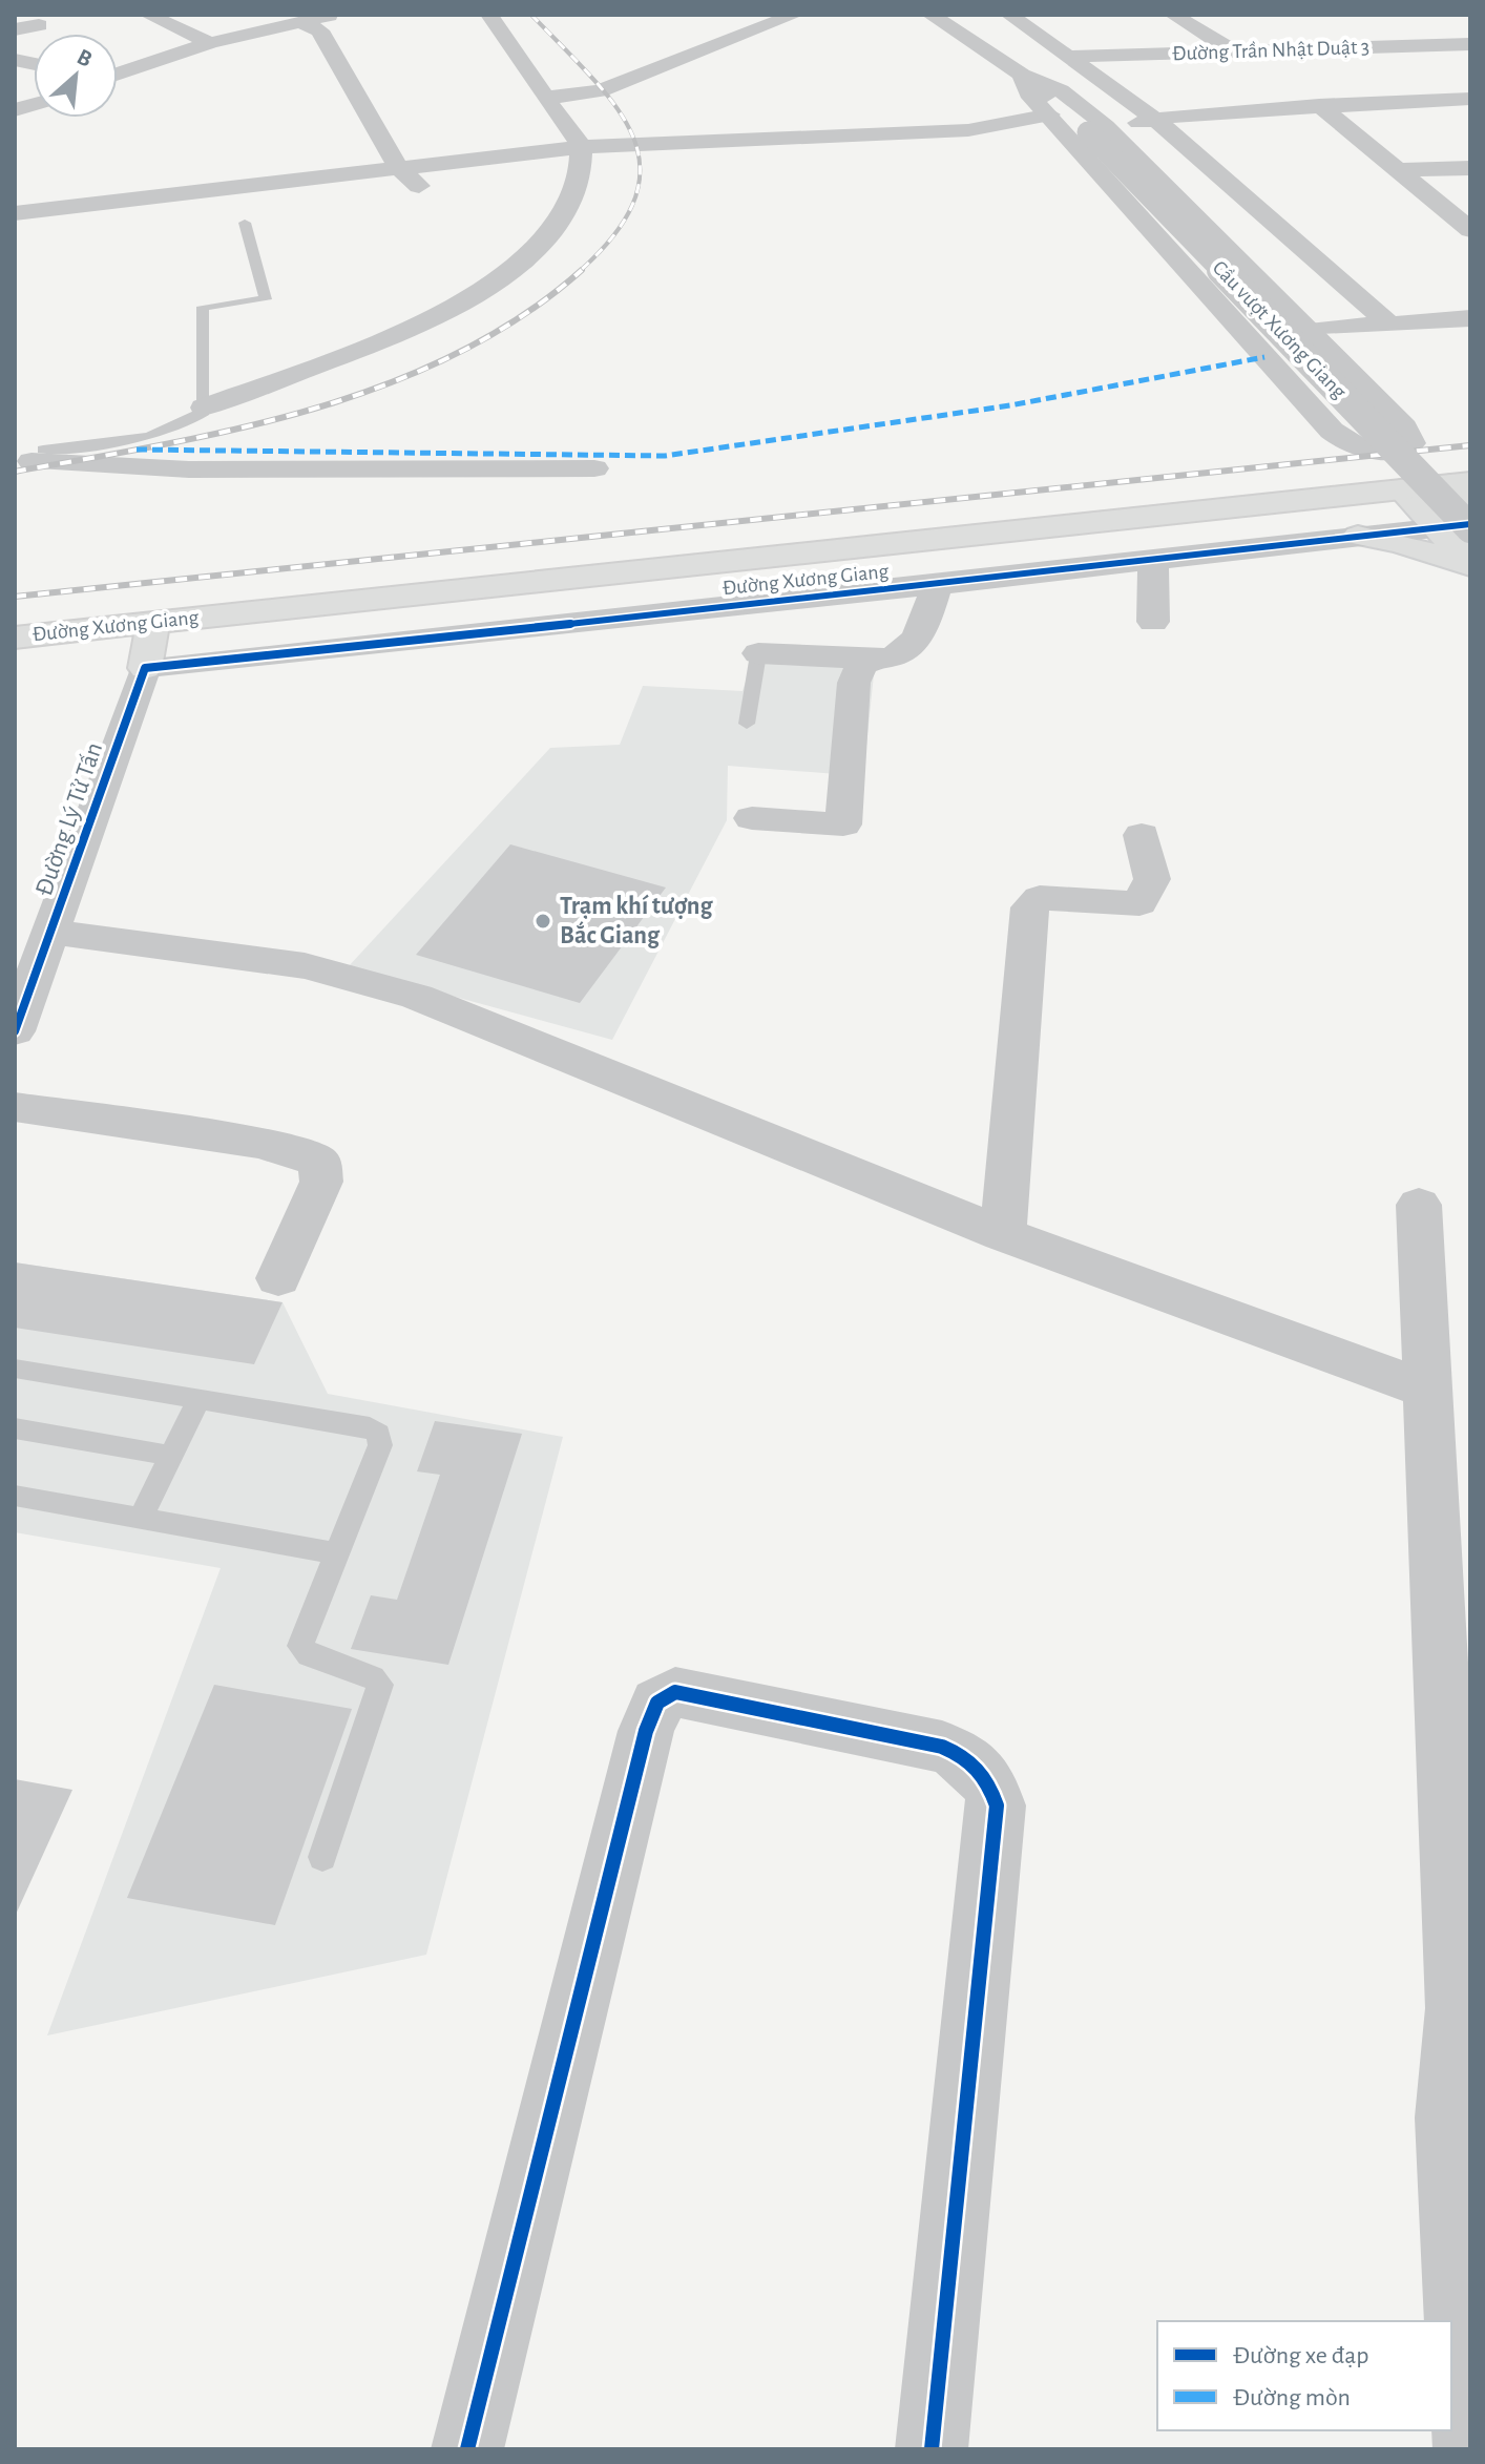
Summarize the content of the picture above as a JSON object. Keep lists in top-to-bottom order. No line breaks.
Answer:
{"streets":{"main road":["Đường Xương Giang"],"street":["Đường Trần Nhật Duật 3","Cầu vượt Xương Giang","Đường Lý Tử Tấn"]},"crossings":[["Cầu vượt Xương Giang","Đường Xương Giang"],["Đường Xương Giang","Đường Lý Tử Tấn"]],"places":["Trạm khí tượng Bắc Giang"],"legend":["Đường xe đạp","Đường mòn"],"north":"top right"}
